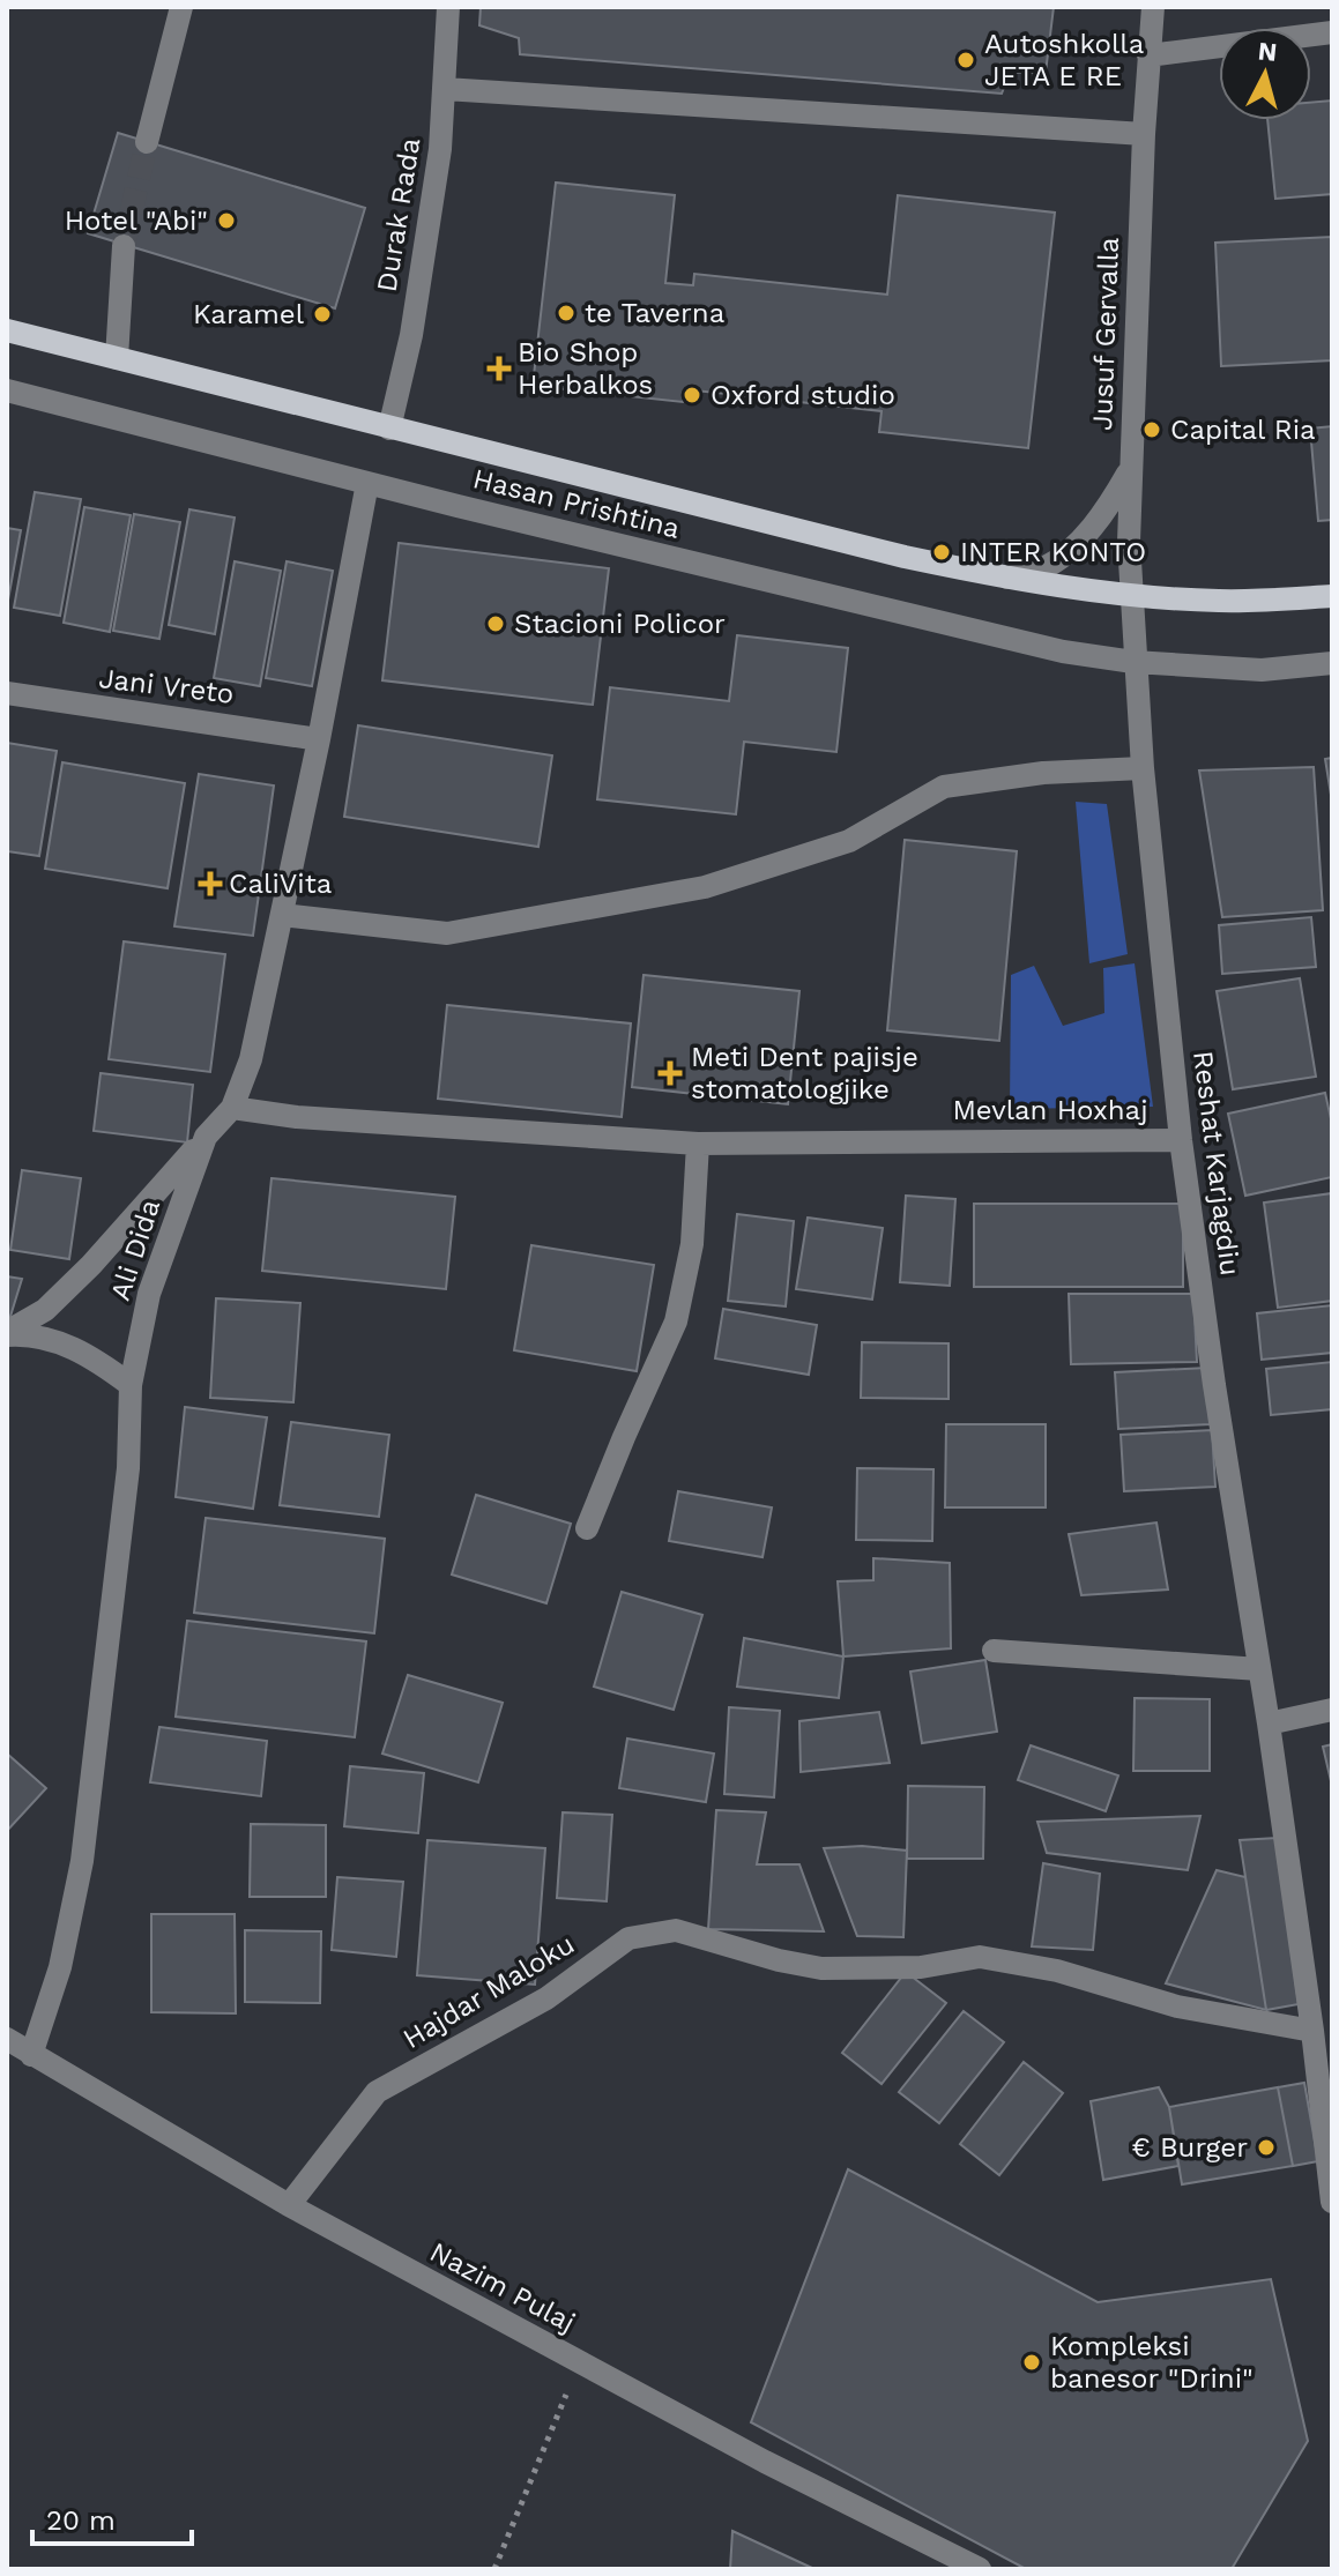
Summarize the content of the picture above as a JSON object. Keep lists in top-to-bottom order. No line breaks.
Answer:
{"streets":{"main road":["Hasan Prishtina"],"street":["Durak Rada","Jusuf Gervalla","Jani Vreto","Mevlan Hoxhaj","Reshat Karjagdiu","Ali Dida","Hajdar Maloku","Nazim Pulaj"]},"crossings":[["Durak Rada","Hasan Prishtina"],["Jusuf Gervalla","Hasan Prishtina"],["Jusuf Gervalla","Reshat Karjagdiu"],["Hasan Prishtina","Reshat Karjagdiu"],["Hasan Prishtina","Ali Dida"],["Jani Vreto","Ali Dida"],["Mevlan Hoxhaj","Reshat Karjagdiu"],["Mevlan Hoxhaj","Ali Dida"],["Reshat Karjagdiu","Hajdar Maloku"],["Ali Dida","Nazim Pulaj"],["Hajdar Maloku","Nazim Pulaj"]],"places":{"other":["Autoshkolla JETA E RE","Hotel \"Abi\"","te Taverna","Karamel","Oxford studio","Capital Ria","INTER KONTO","Stacioni Policor","€ Burger","Kompleksi banesor \"Drini\""],"health":["Bio Shop Herbalkos","CaliVita","Meti Dent pajisje stomatologjike"]},"scale_bar":"20 m","north":"top"}
